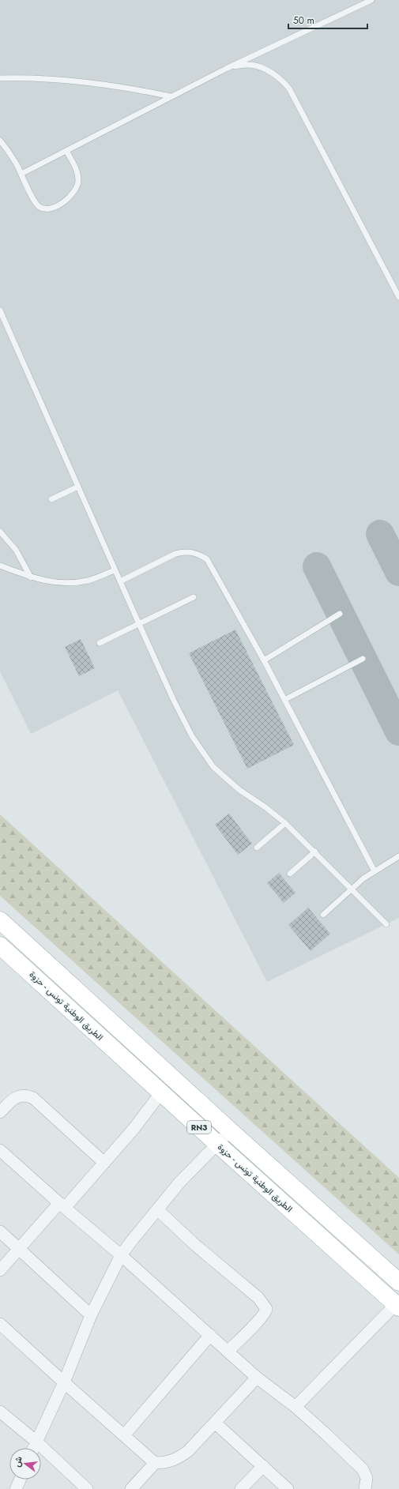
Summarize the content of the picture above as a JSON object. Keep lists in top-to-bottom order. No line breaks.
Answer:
{"streets":{"main road":["الطريق الوطنية تونس - حزوة","RN3"]},"scale_bar":"50 m","north":"left"}
